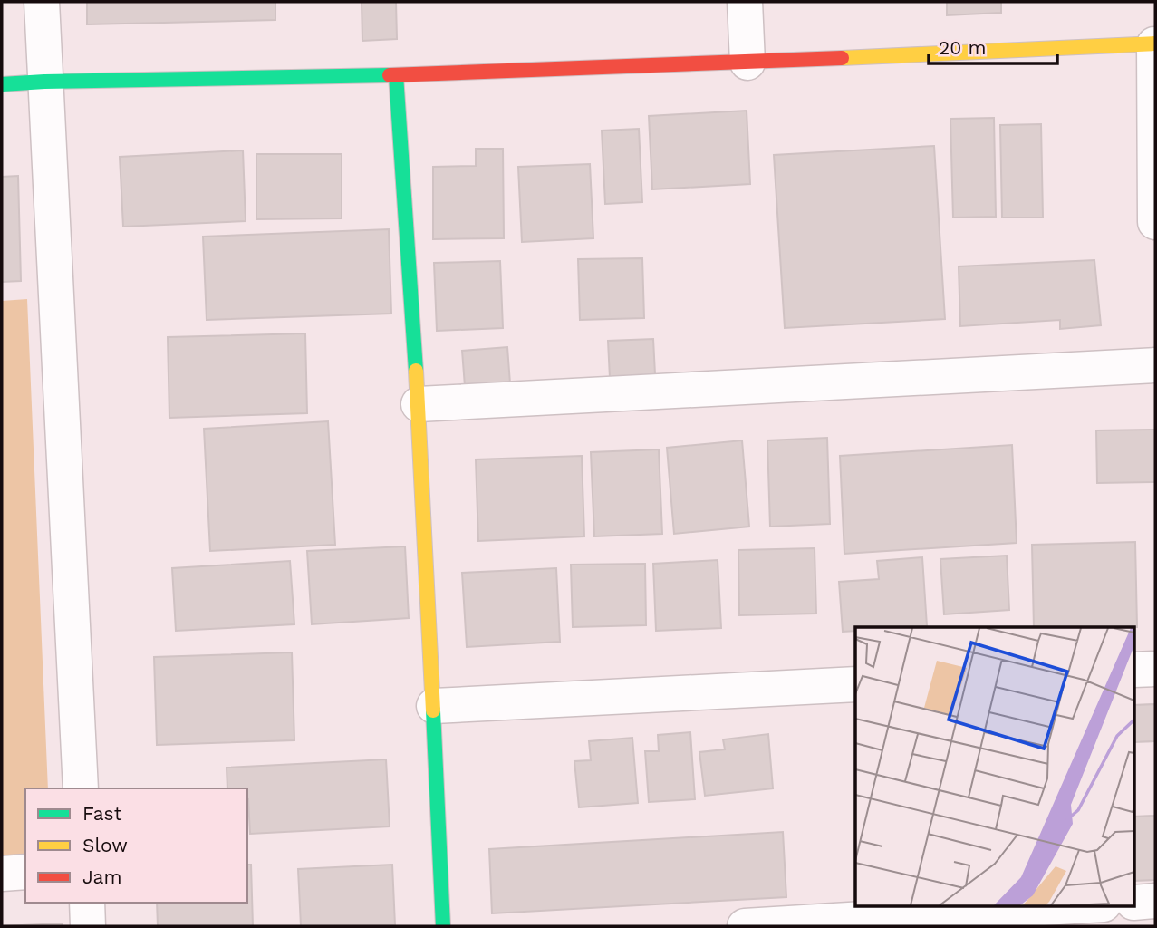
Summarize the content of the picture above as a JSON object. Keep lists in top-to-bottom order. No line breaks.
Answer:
{"legend":["Fast","Slow","Jam"],"scale_bar":"20 m"}
